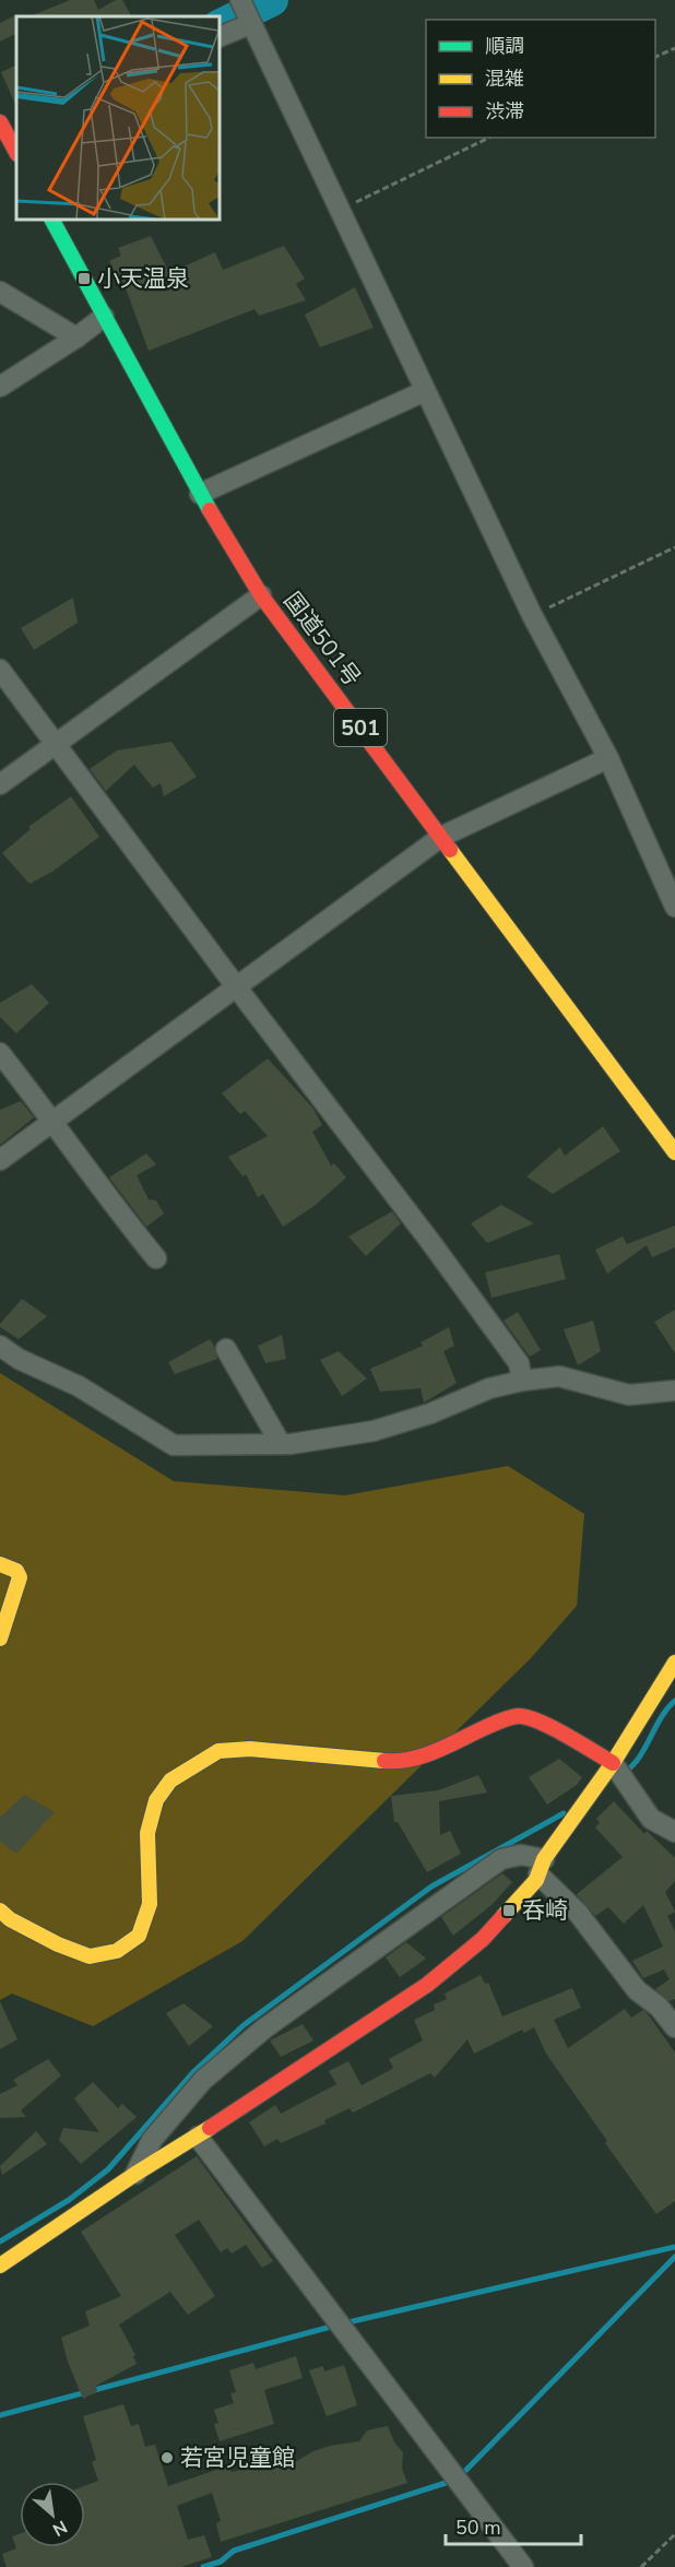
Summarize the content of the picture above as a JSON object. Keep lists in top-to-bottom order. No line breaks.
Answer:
{"streets":{"main road":["国道501号","501"]},"places":{"transit":["小天温泉","呑崎"],"other":["若宮児童館"]},"legend":["順調","混雑","渋滞"],"scale_bar":"50 m","north":"bottom right"}
